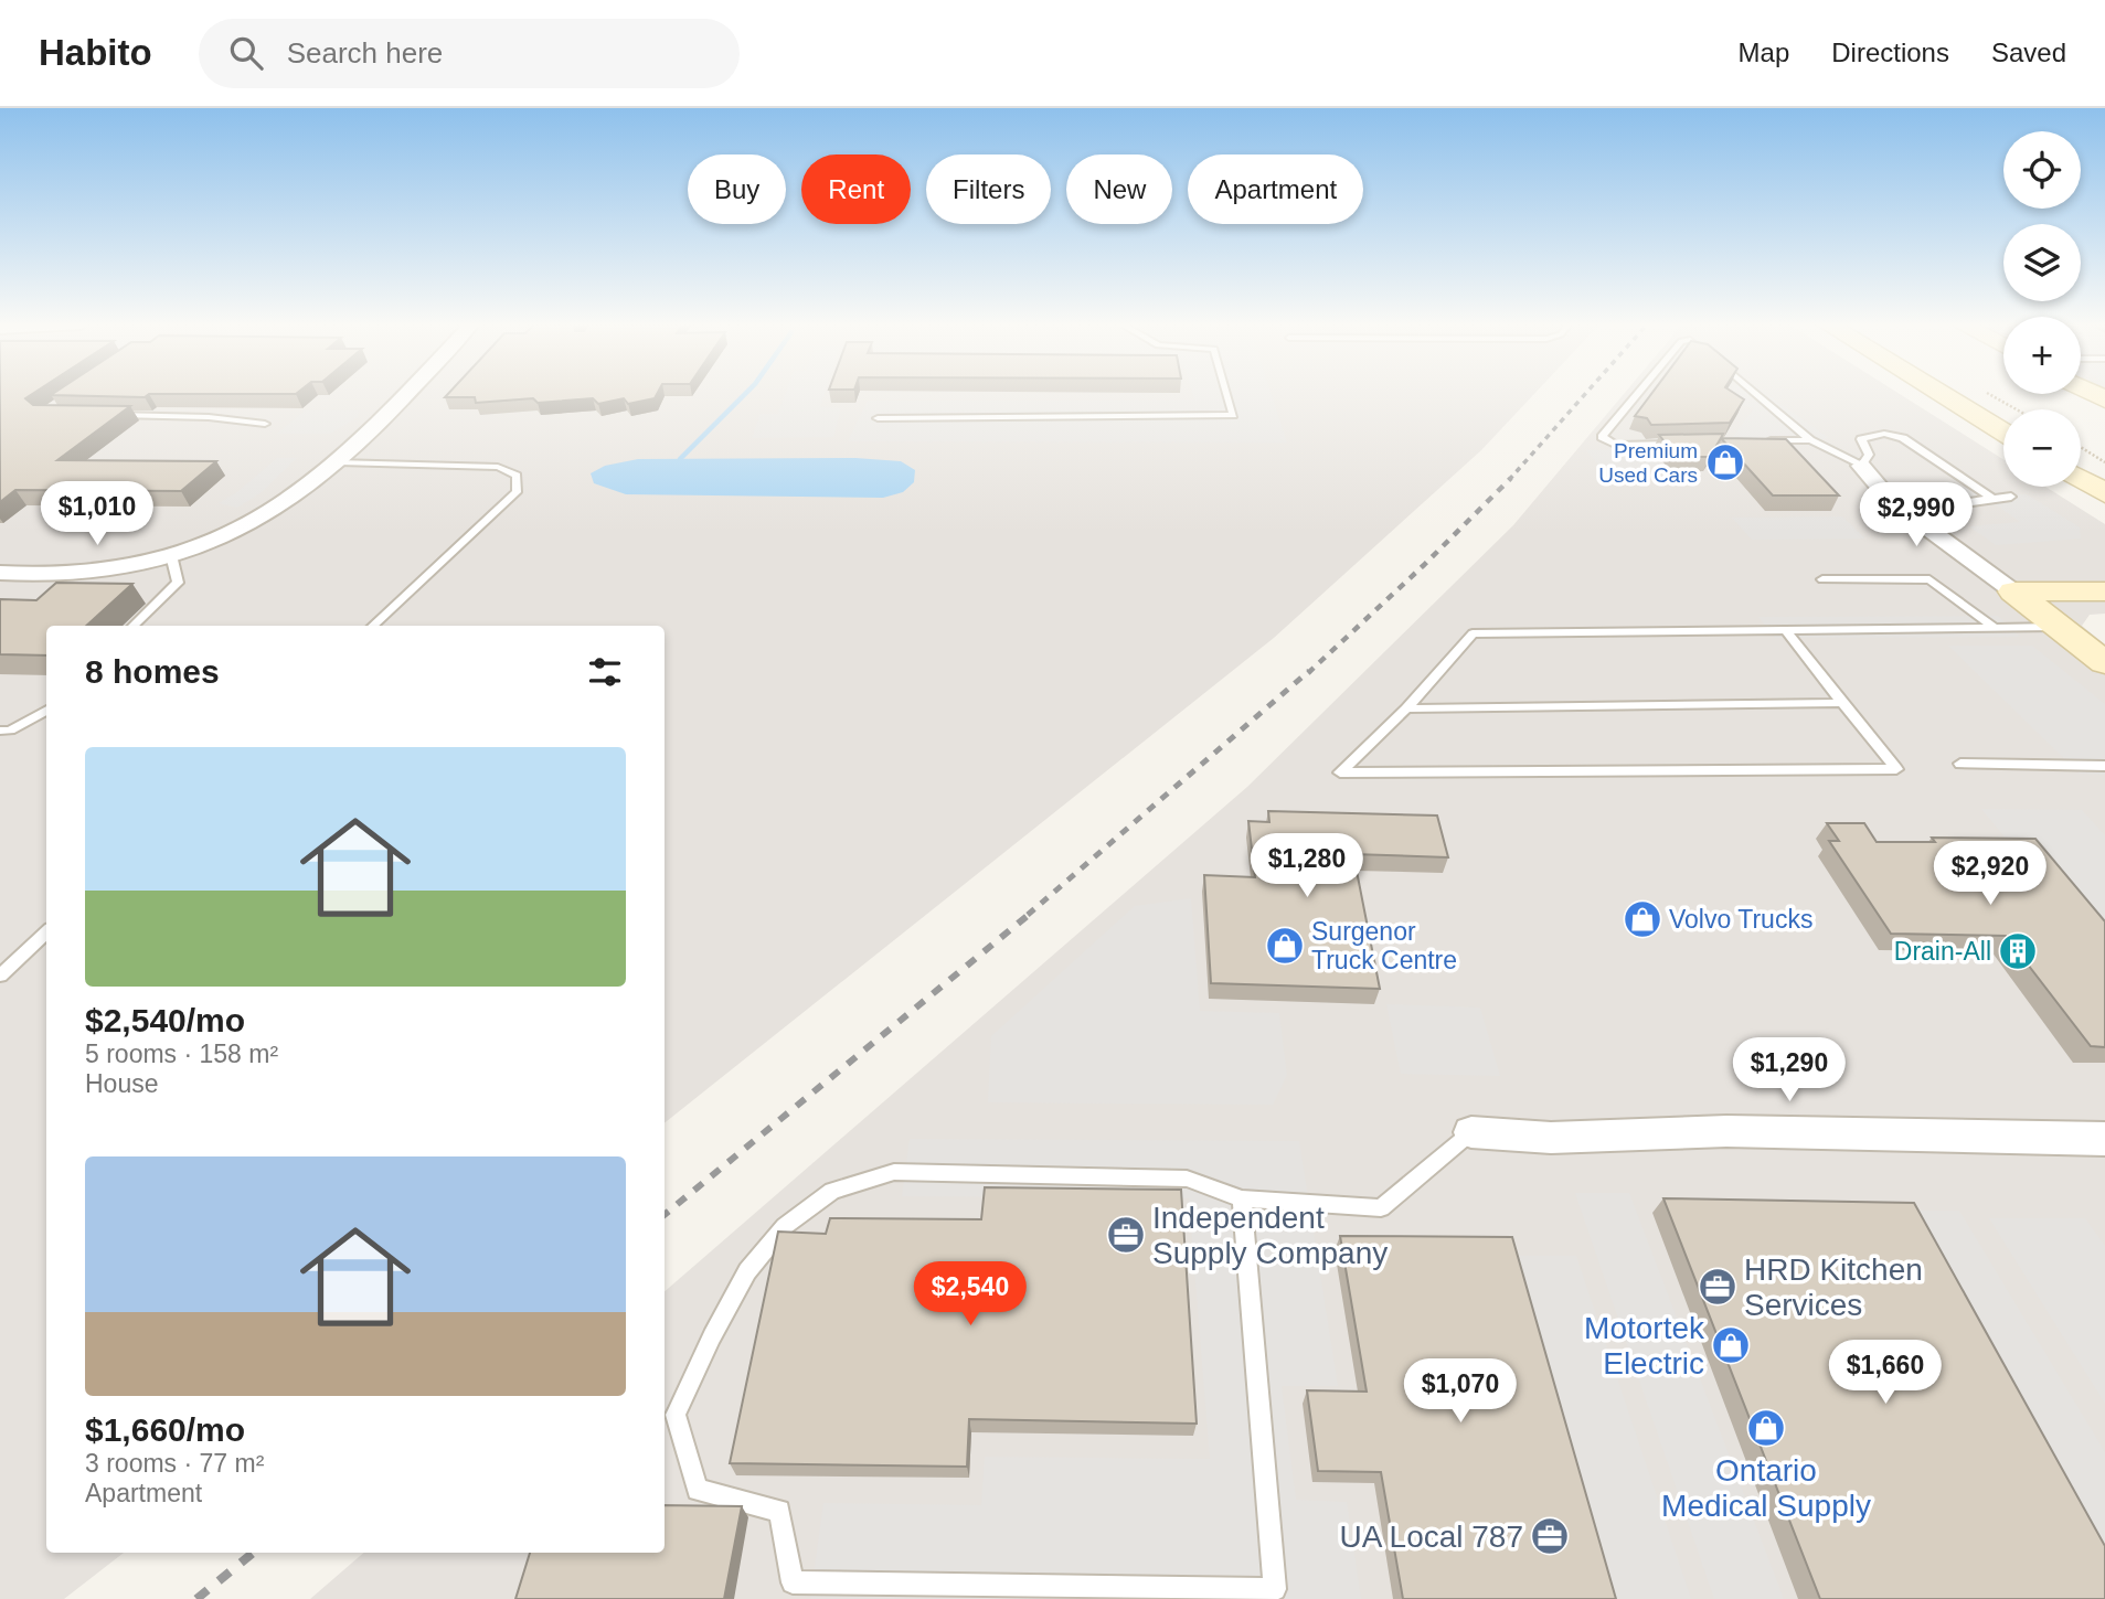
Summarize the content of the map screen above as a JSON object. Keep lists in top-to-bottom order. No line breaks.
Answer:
{"places":{"shop":["Premium Used Cars","Volvo Trucks","Surgenor Truck Centre","Motortek Electric","Ontario Medical Supply"],"building":["Drain-All"],"office":["Independent Supply Company","HRD Kitchen Services","UA Local 787"]},"page":{"header":"Habito","search":"Search here","nav":["Map","Directions","Saved"],"map_buttons":["+","−"],"chip":["Buy","Rent","Filters","New","Apartment"],"price":["$1,010","$2,990","$1,280","$2,920","$1,290","$2,540","$1,660","$1,070"],"heading":"8 homes","list":[{"name":"$2,540/mo","note":"5 rooms · 158 m² · House"},{"name":"$1,660/mo","note":"3 rooms · 77 m² · Apartment"}]}}
